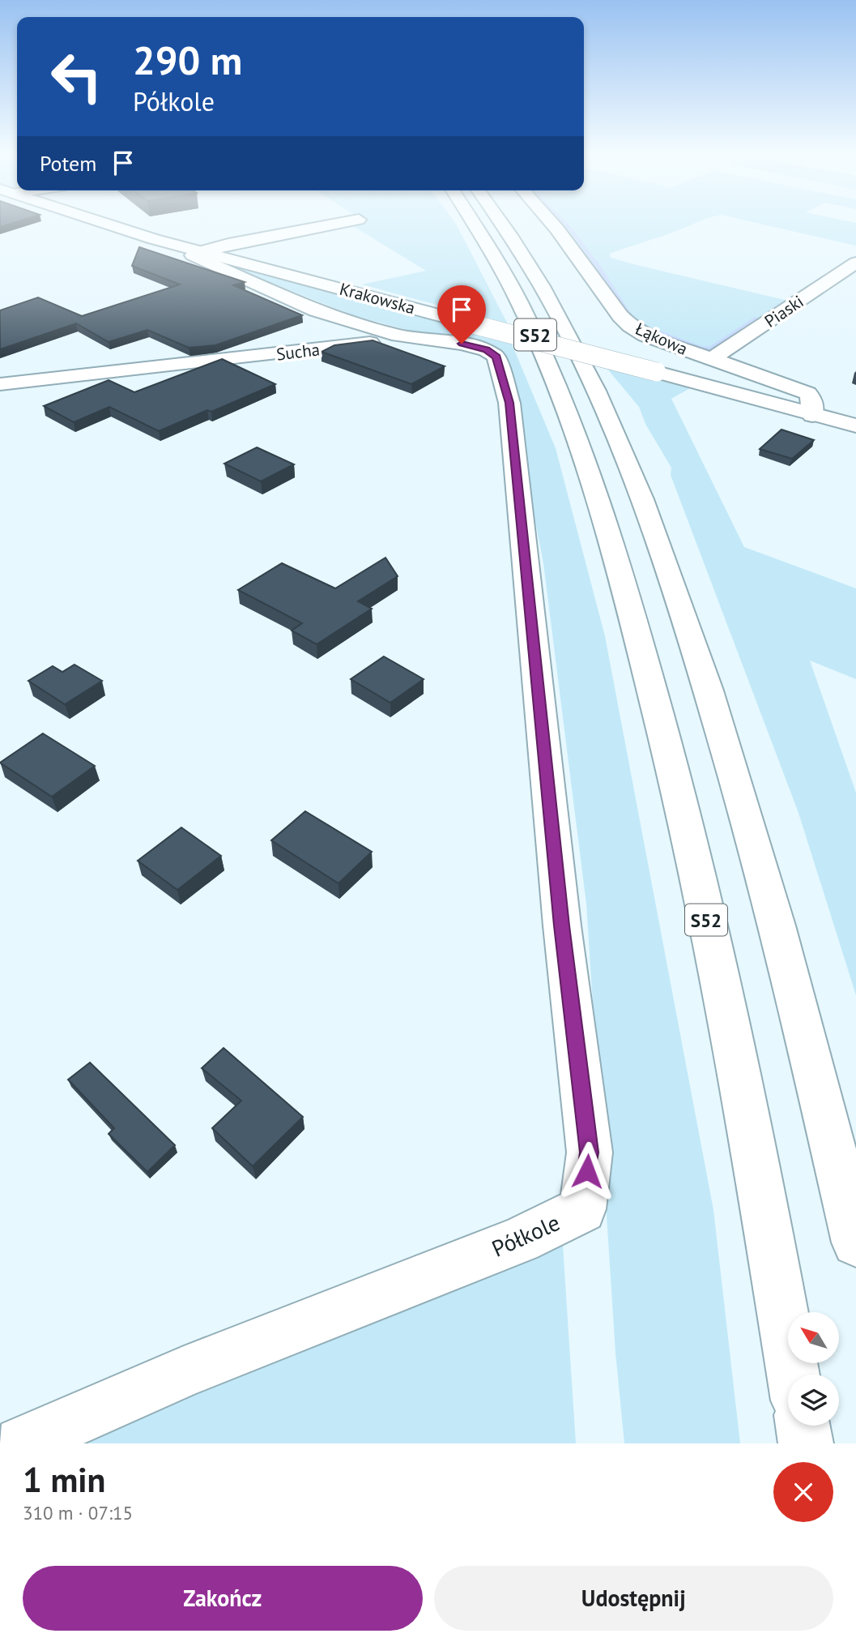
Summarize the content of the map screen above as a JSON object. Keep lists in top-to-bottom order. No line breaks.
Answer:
{"streets":{"main road":["Krakowska","Piaski","S52","Łąkowa","Sucha","Półkole"]},"crossings":[["Krakowska","Łąkowa"],["Krakowska","Sucha"],["Piaski","Łąkowa"],["Sucha","Półkole"]],"north":"top left","page":{"turn":["290 m","Półkole"],"then":"Potem","heading":["1 min","310 m · 07:15"],"buttons":["Zakończ","Udostępnij"]}}
